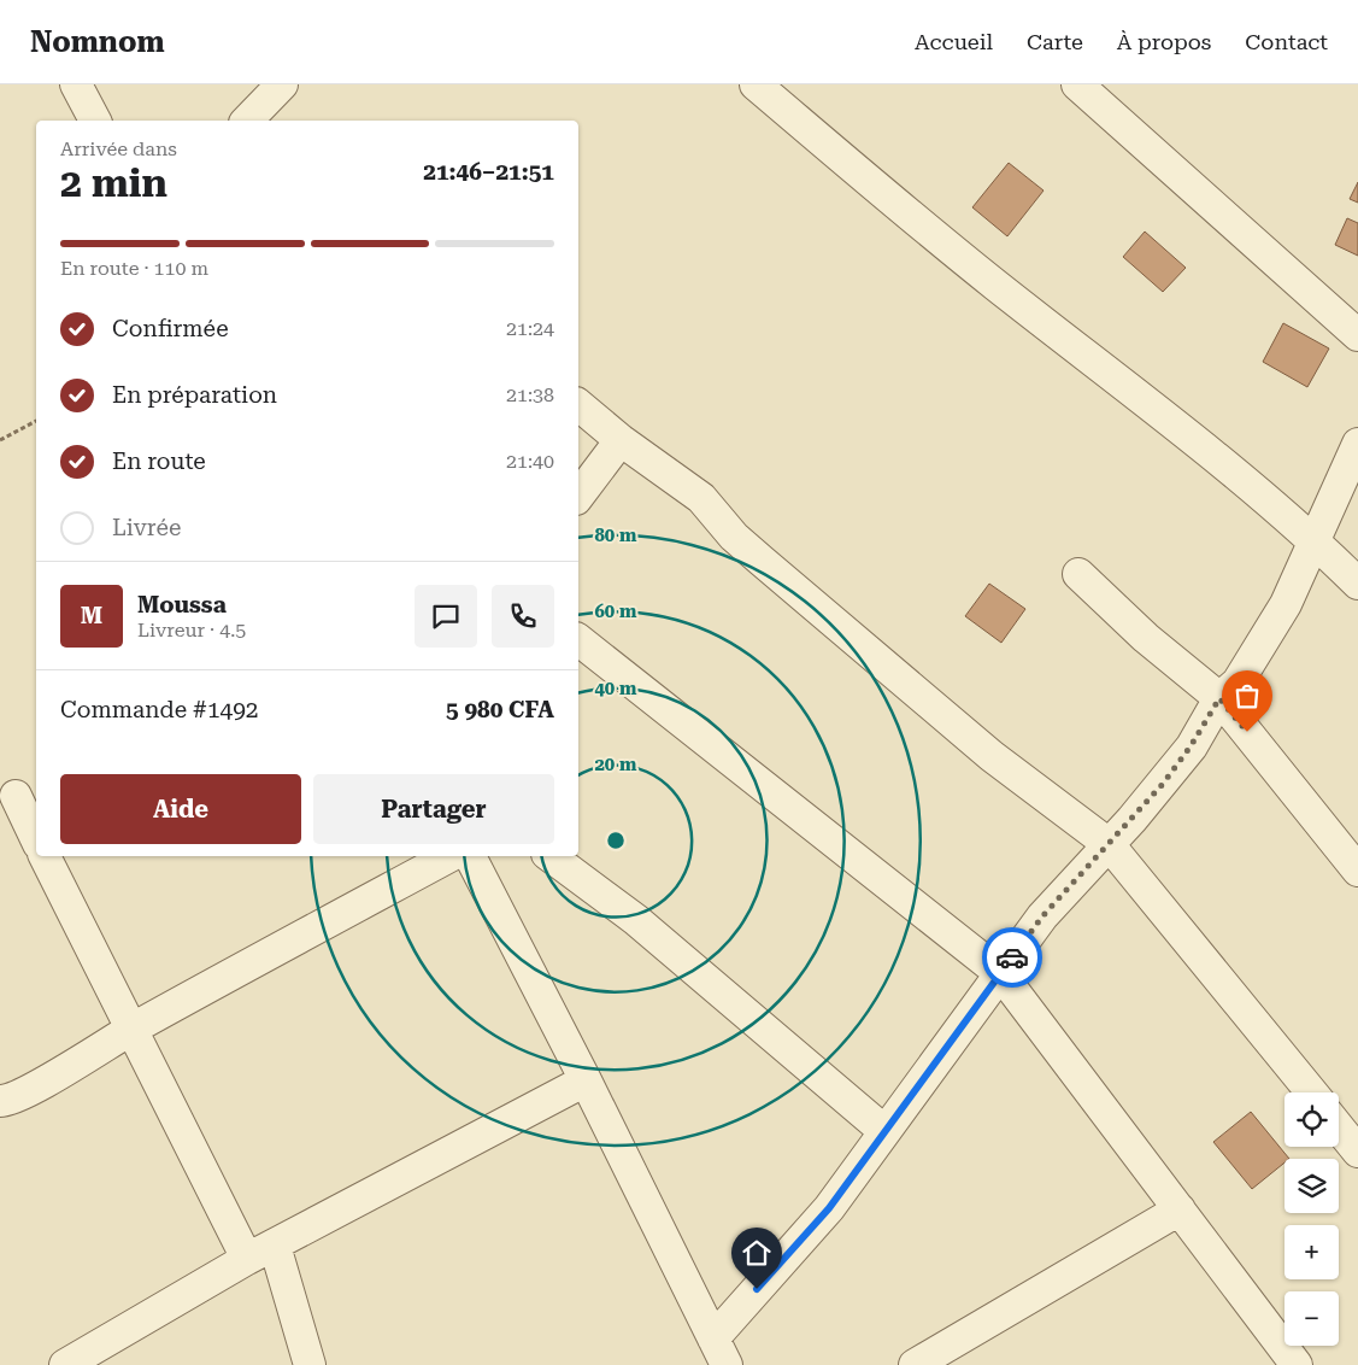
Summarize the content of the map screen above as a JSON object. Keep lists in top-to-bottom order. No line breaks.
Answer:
{"page":{"header":"Nomnom","nav":["Accueil","Carte","À propos","Contact"],"heading":["2 min","Arrivée dans","21:46–21:51"],"panel":["Moussa","Livreur · 4.5","Commande #1492","5 980 CFA"],"bar":"En route · 110 m","list":[["Confirmée","21:24"],["En préparation","21:38"],["En route","21:40"],"Livrée"],"round":"M","buttons":["Aide","Partager"],"map_buttons":["+","−"]},"rings":["80 m","60 m","40 m","20 m"]}
